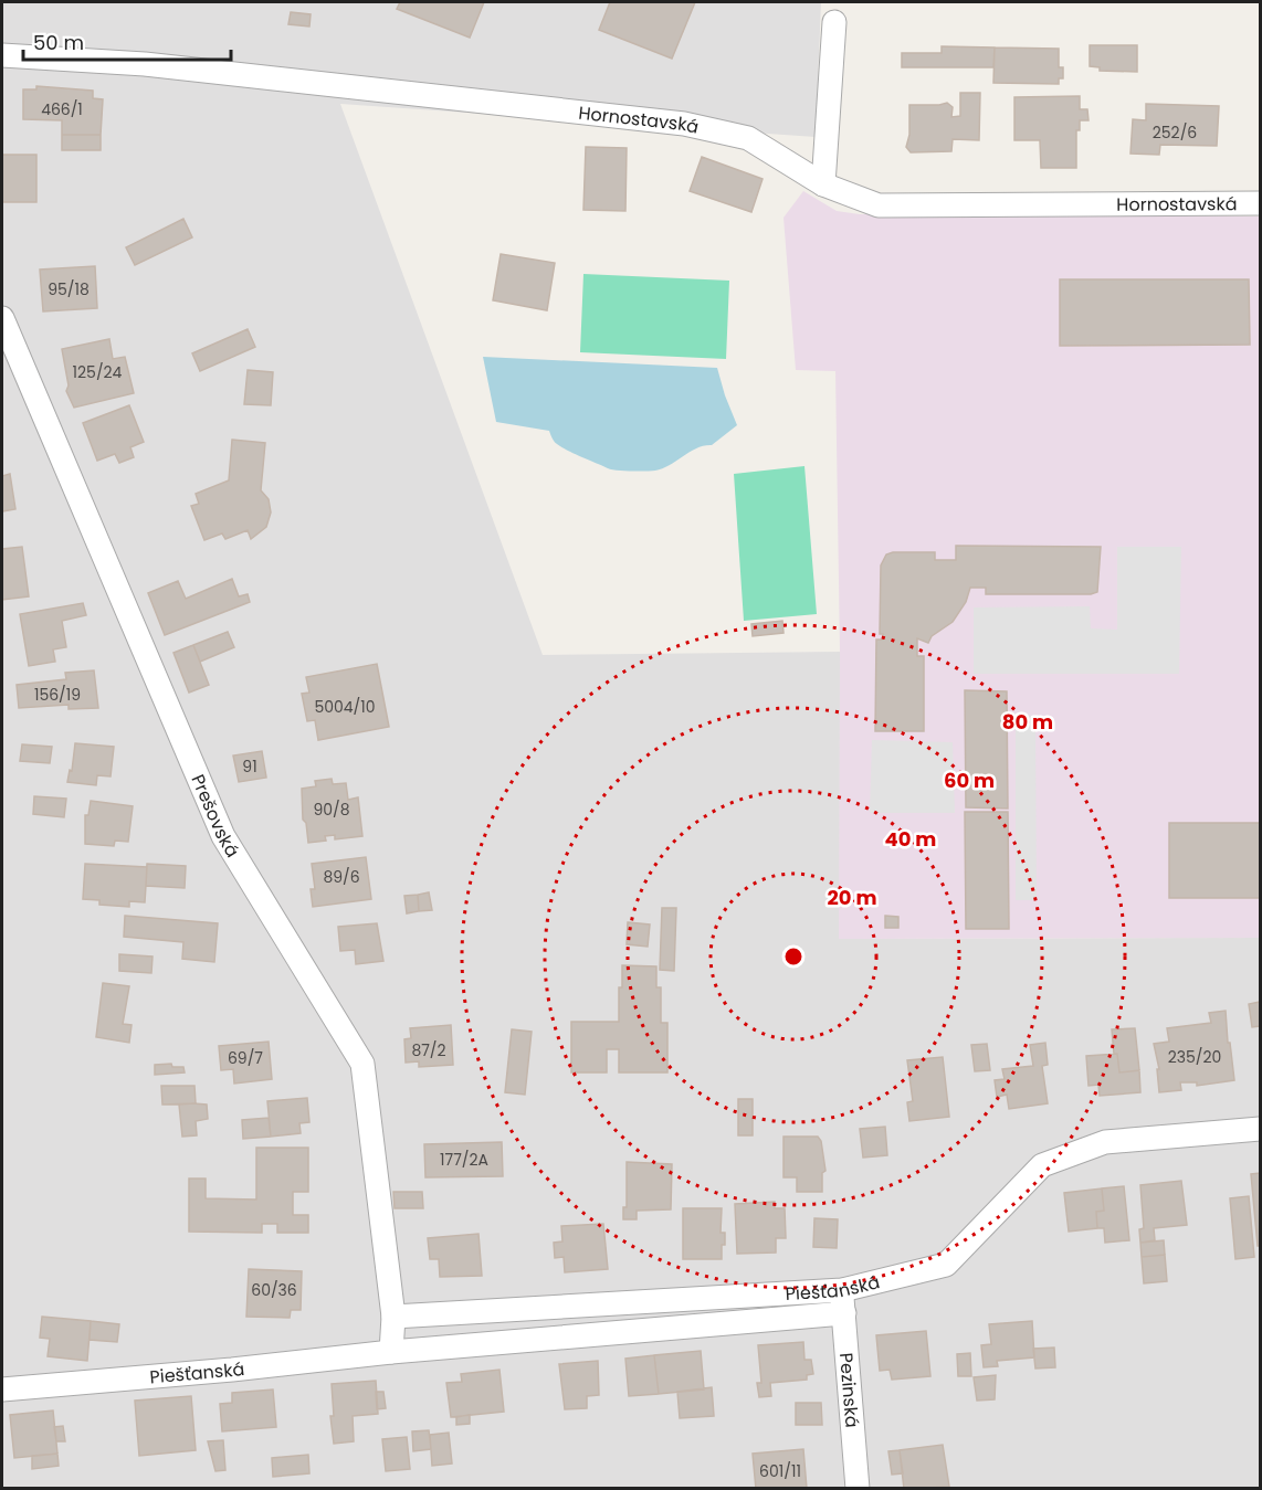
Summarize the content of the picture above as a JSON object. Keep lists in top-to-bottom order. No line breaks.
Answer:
{"streets":{"street":["Hornostavská","Prešovská","Piešťanská","Pezinská"]},"crossings":[["Prešovská","Piešťanská"],["Piešťanská","Pezinská"]],"house_numbers":["466/1","252/6","95/18","125/24","156/19","5004/10","91","90/8","89/6","87/2","235/20","69/7","177/2A","60/36","601/11"],"scale_bar":"50 m","rings":["80 m","60 m","40 m","20 m"]}
